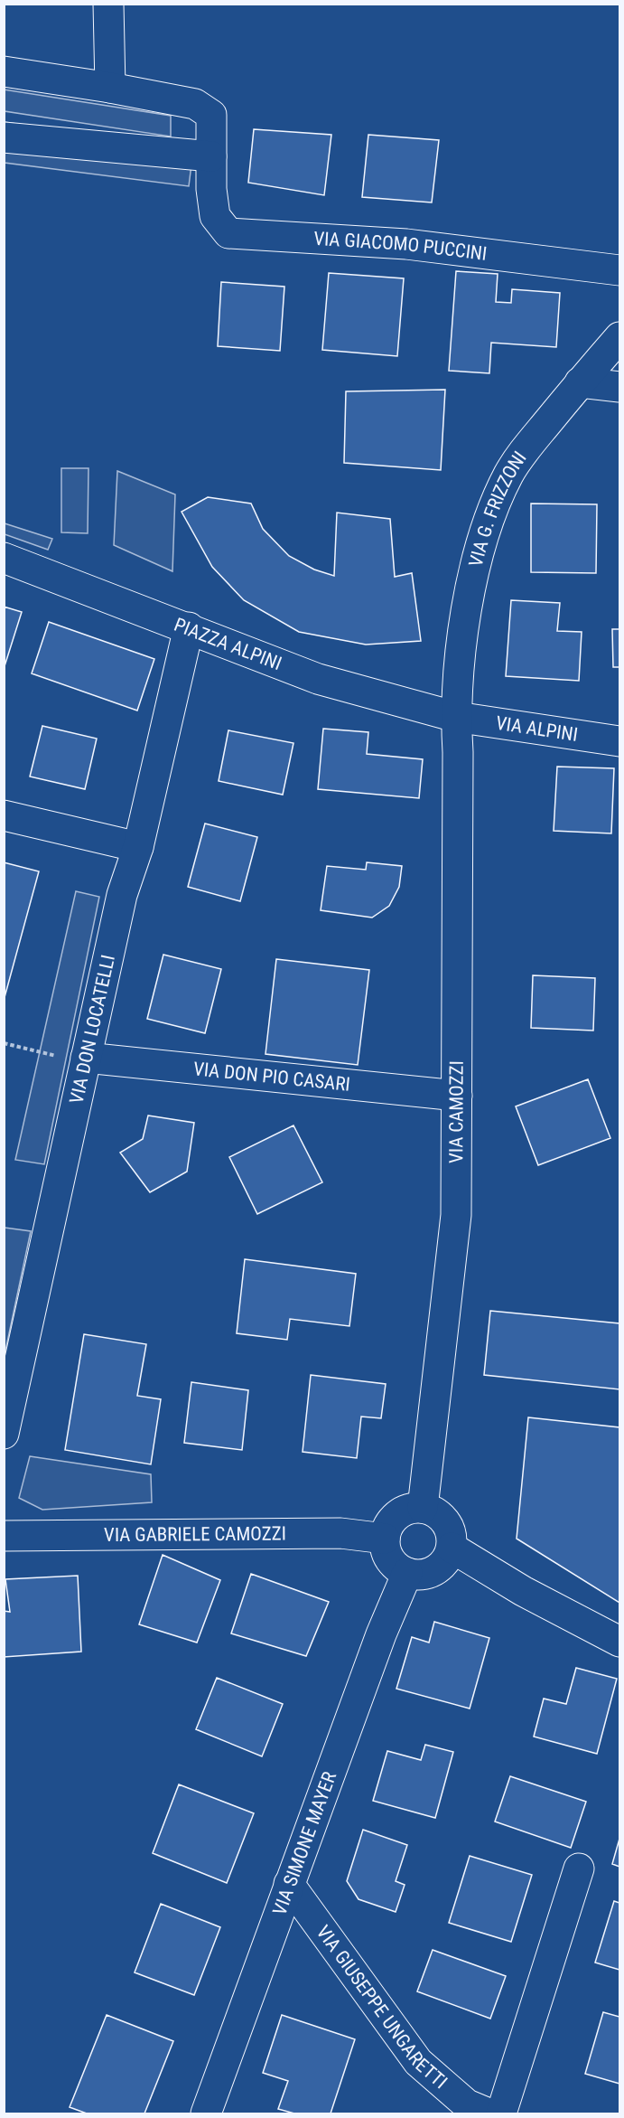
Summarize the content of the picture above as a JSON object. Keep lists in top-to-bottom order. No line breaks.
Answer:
{"streets":{"street":["VIA GIACOMO PUCCINI","VIA G. FRIZZONI","PIAZZA ALPINI","VIA ALPINI","VIA DON LOCATELLI","VIA DON PIO CASARI","VIA CAMOZZI","VIA GABRIELE CAMOZZI","VIA SIMONE MAYER","VIA GIUSEPPE UNGARETTI"]},"crossings":[["VIA G. FRIZZONI","PIAZZA ALPINI"],["VIA G. FRIZZONI","VIA ALPINI"],["VIA G. FRIZZONI","VIA CAMOZZI"],["PIAZZA ALPINI","VIA ALPINI"],["PIAZZA ALPINI","VIA DON LOCATELLI"],["PIAZZA ALPINI","VIA CAMOZZI"],["VIA ALPINI","VIA CAMOZZI"],["VIA DON LOCATELLI","VIA DON PIO CASARI"],["VIA DON PIO CASARI","VIA CAMOZZI"],["VIA CAMOZZI","VIA GABRIELE CAMOZZI"],["VIA CAMOZZI","VIA SIMONE MAYER"],["VIA GABRIELE CAMOZZI","VIA SIMONE MAYER"],["VIA SIMONE MAYER","VIA GIUSEPPE UNGARETTI"]]}
